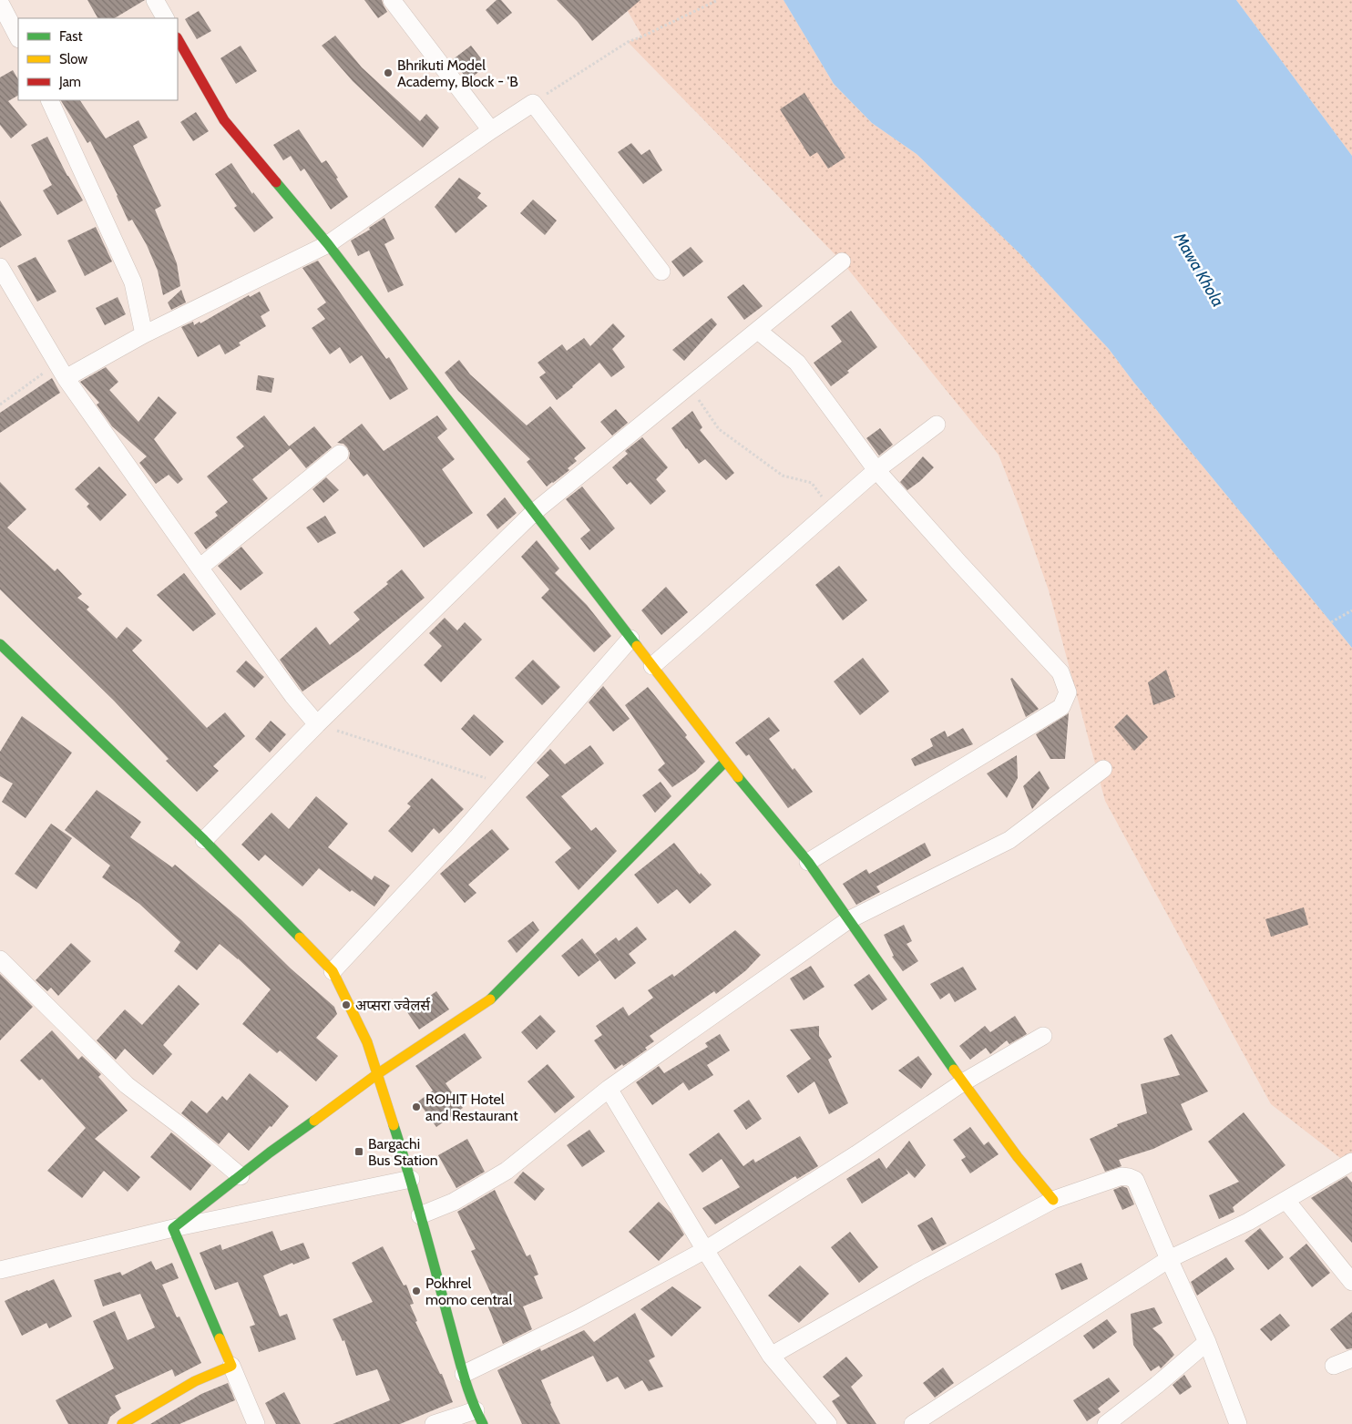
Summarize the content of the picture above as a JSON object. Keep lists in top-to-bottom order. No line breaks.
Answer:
{"water":["Mawa Khola"],"places":{"other":["Bhrikuti Model Academy, Block - 'B","अप्सरा ज्वेलर्स","ROHIT Hotel and Restaurant","Pokhrel momo central"],"transit":["Bargachi Bus Station"]},"legend":["Fast","Slow","Jam"]}
